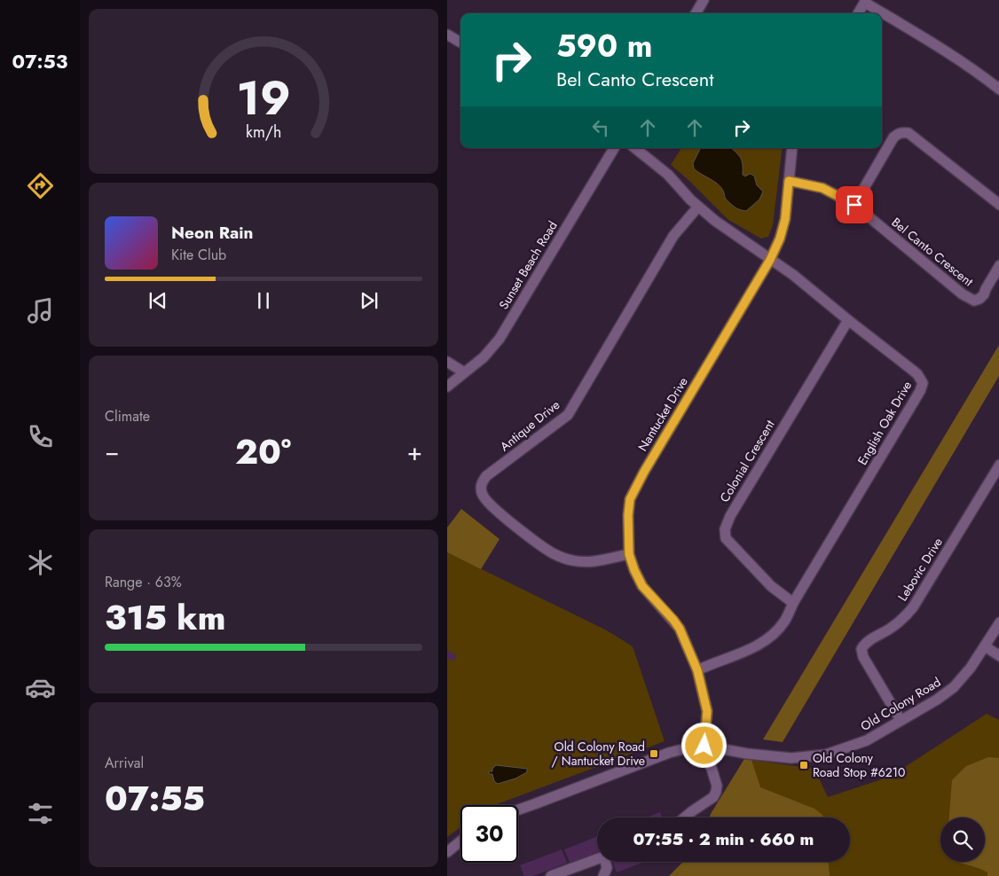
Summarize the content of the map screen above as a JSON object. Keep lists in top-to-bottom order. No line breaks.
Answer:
{"streets":{"street":["Bel Canto Crescent","Sunset Beach Road","Nantucket Drive","English Oak Drive","Antique Drive","Colonial Crescent","Lebovic Drive","Old Colony Road"]},"crossings":[["Bel Canto Crescent","Nantucket Drive"],["Nantucket Drive","English Oak Drive"],["Nantucket Drive","Antique Drive"],["Nantucket Drive","Old Colony Road"],["English Oak Drive","Antique Drive"],["English Oak Drive","Colonial Crescent"],["Lebovic Drive","Old Colony Road"]],"places":{"transit":["Old Colony Road / Nantucket Drive","Old Colony Road Stop #6210"]},"page":{"tabs":"07:53","turn":["590 m","Bel Canto Crescent"],"song":["Neon Rain","Kite Club"],"tile":["Climate",["Range · 63%","315 km"],["Arrival","07:55"]],"heat":["−","20°","+"],"limit":"30","trip":"07:55 · 2 min · 660 m","gauge":["19","km/h"]}}
